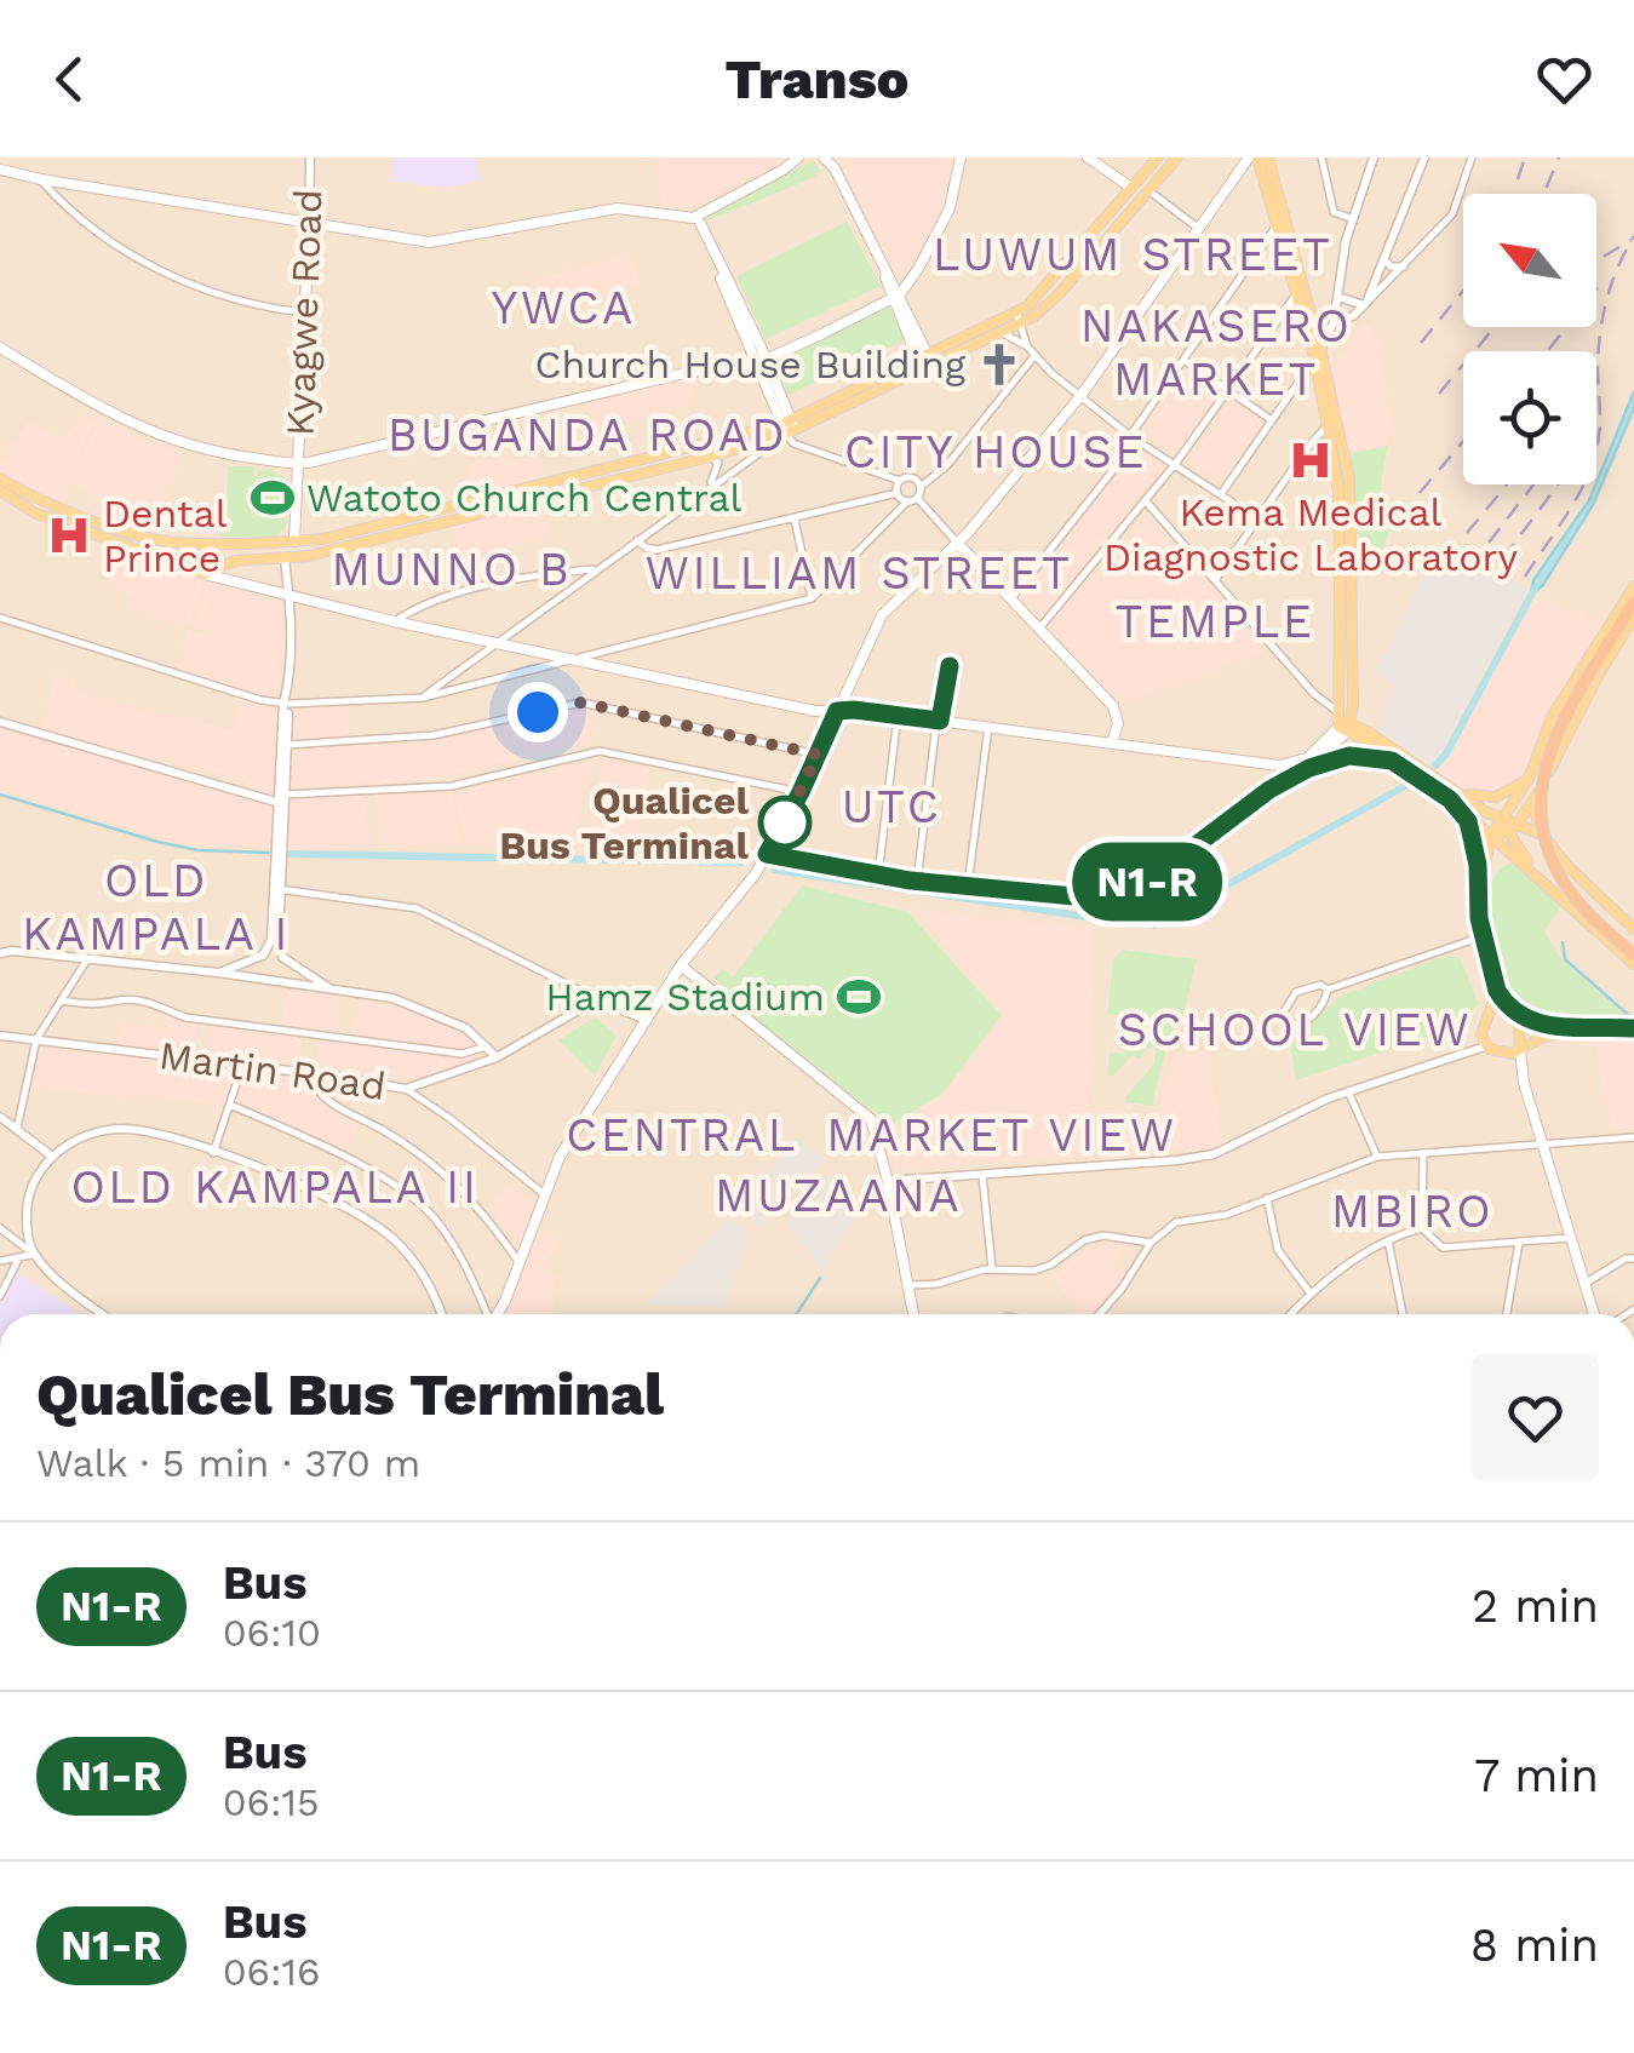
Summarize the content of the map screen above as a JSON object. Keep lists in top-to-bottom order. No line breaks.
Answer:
{"streets":{"main road":["Kyagwe Road"],"street":["Martin Road"]},"districts":["LUWUM STREET","YWCA","NAKASERO MARKET","BUGANDA ROAD","CITY HOUSE","MUNNO B","WILLIAM STREET","TEMPLE","UTC","OLD KAMPALA I","SCHOOL VIEW","CENTRAL","MARKET VIEW","OLD KAMPALA II","MUZAANA","MBIRO"],"places":{"church":["Church House Building"],"hospital":["Kema Medical Diagnostic Laboratory","Dental Prince"],"sports":["Watoto Church Central","Hamz Stadium"],"other":["Qualicel Bus Terminal"]},"lines":["bus line N1-R"],"north":"top left","page":{"header":"Transo","on_map":"N1-R","heading":["Qualicel Bus Terminal","Walk · 5 min · 370 m"],"list":[{"mark":"N1-R","name":"Bus","note":"06:10","value":"2 min"},{"mark":"N1-R","name":"Bus","note":"06:15","value":"7 min"},{"mark":"N1-R","name":"Bus","note":"06:16","value":"8 min"}]}}
